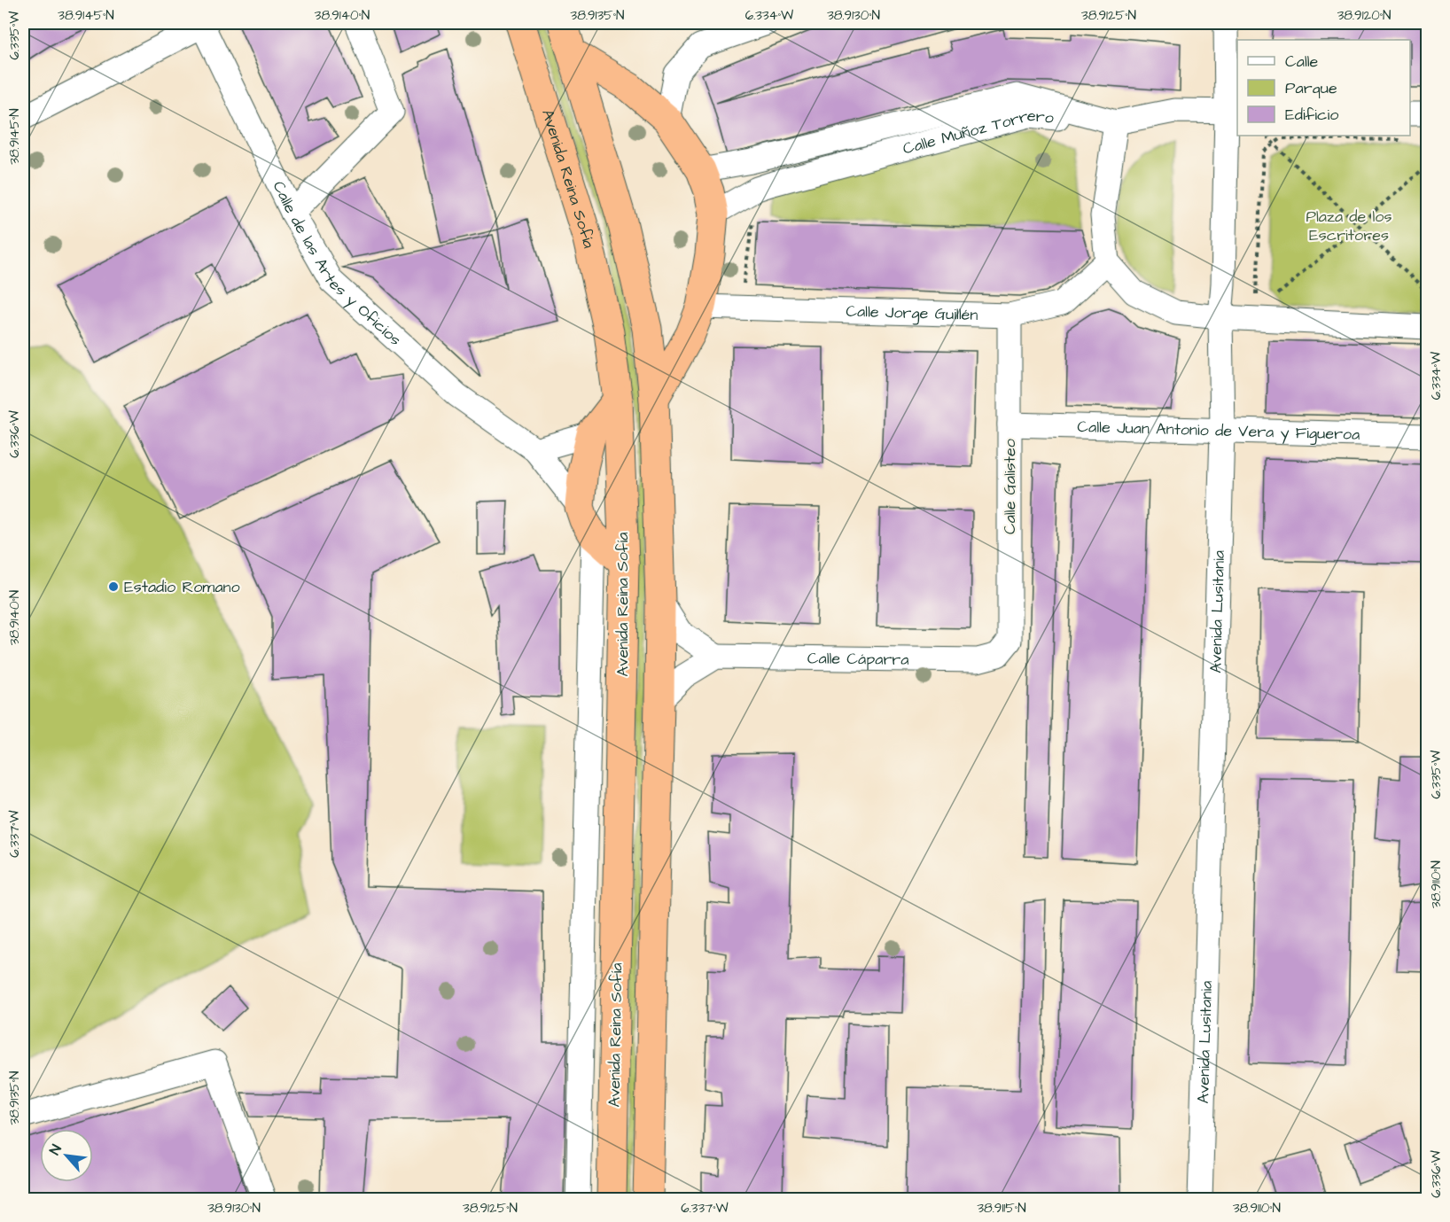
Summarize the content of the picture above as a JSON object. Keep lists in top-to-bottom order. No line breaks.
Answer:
{"streets":{"highway":["Avenida Reina Sofía"],"street":["Calle Muñoz Torrero","Calle de las Artes y Oficios","Calle Jorge Guillén","Calle Juan Antonio de Vera y Figueroa","Calle Galisteo","Avenida Lusitania","Calle Cáparra"]},"crossings":[["Calle Jorge Guillén","Calle Galisteo"],["Calle Juan Antonio de Vera y Figueroa","Calle Galisteo"],["Calle Juan Antonio de Vera y Figueroa","Avenida Lusitania"],["Calle Galisteo","Calle Cáparra"]],"parks":["Plaza de los Escritores"],"places":["Estadio Romano"],"legend":["Calle","Parque","Edificio"],"north":"top left","coordinates":["38.9145°N","38.9140°N","38.9135°N","6.334°W","38.9130°N","38.9125°N","38.9120°N","6.335°W","6.336°W","6.337°W","38.9110°N","38.9115°N"]}
